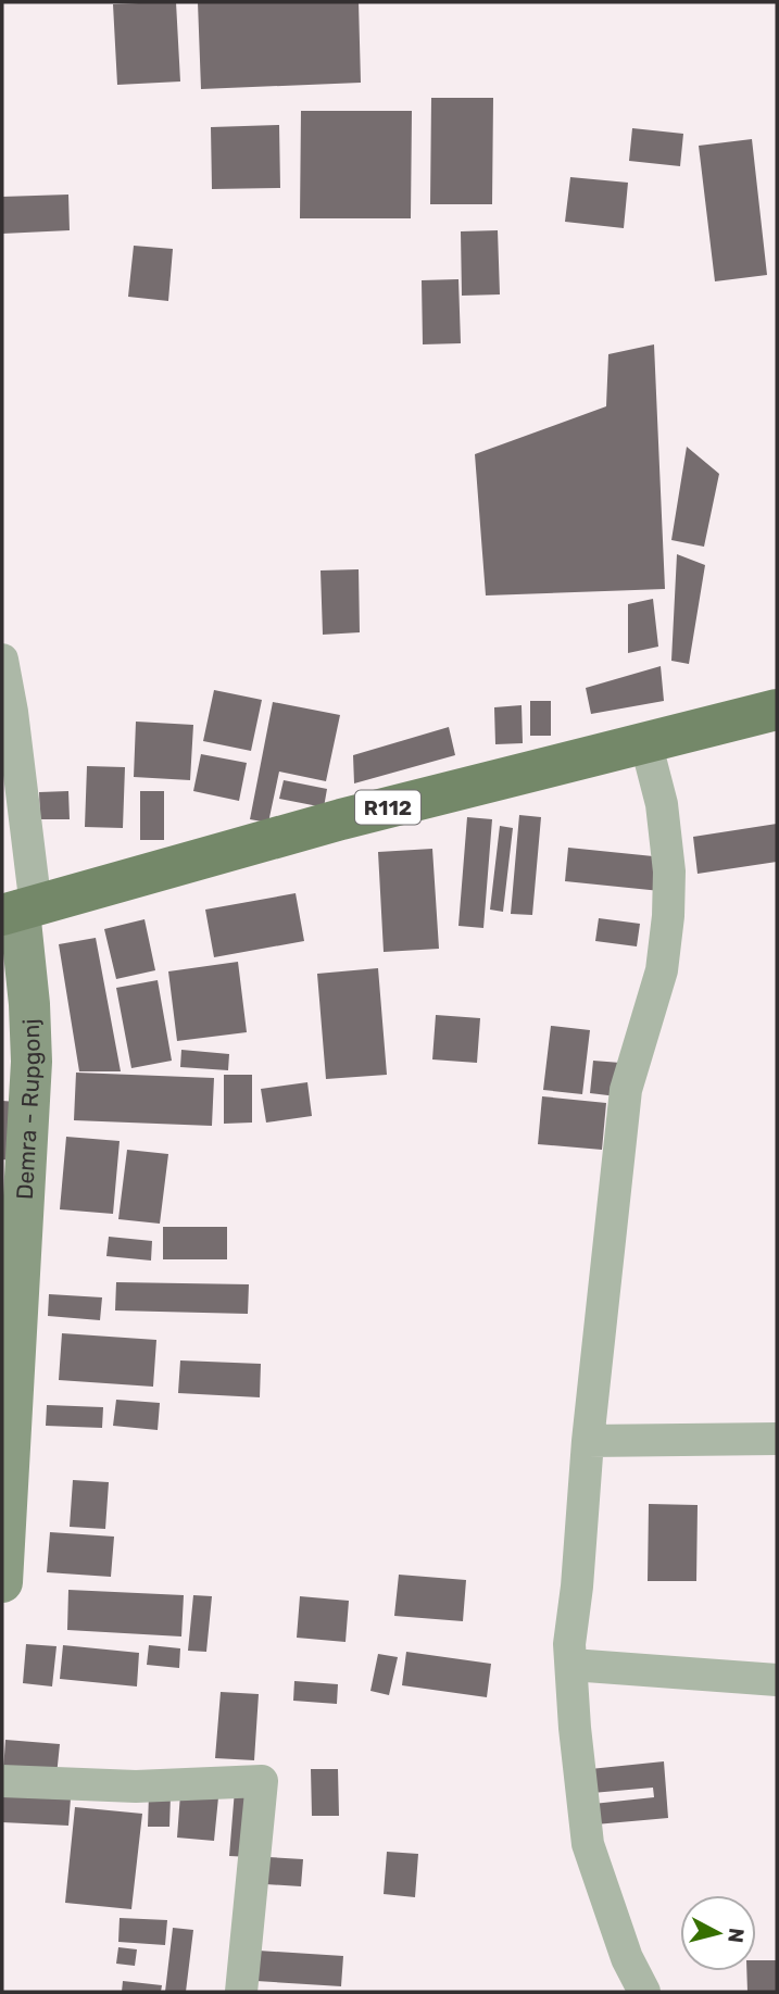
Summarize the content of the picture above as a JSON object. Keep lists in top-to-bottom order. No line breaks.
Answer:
{"streets":{"main road":["R112"],"street":["Demra - Rupgonj"]},"crossings":[["R112","Demra - Rupgonj"]],"north":"right"}
